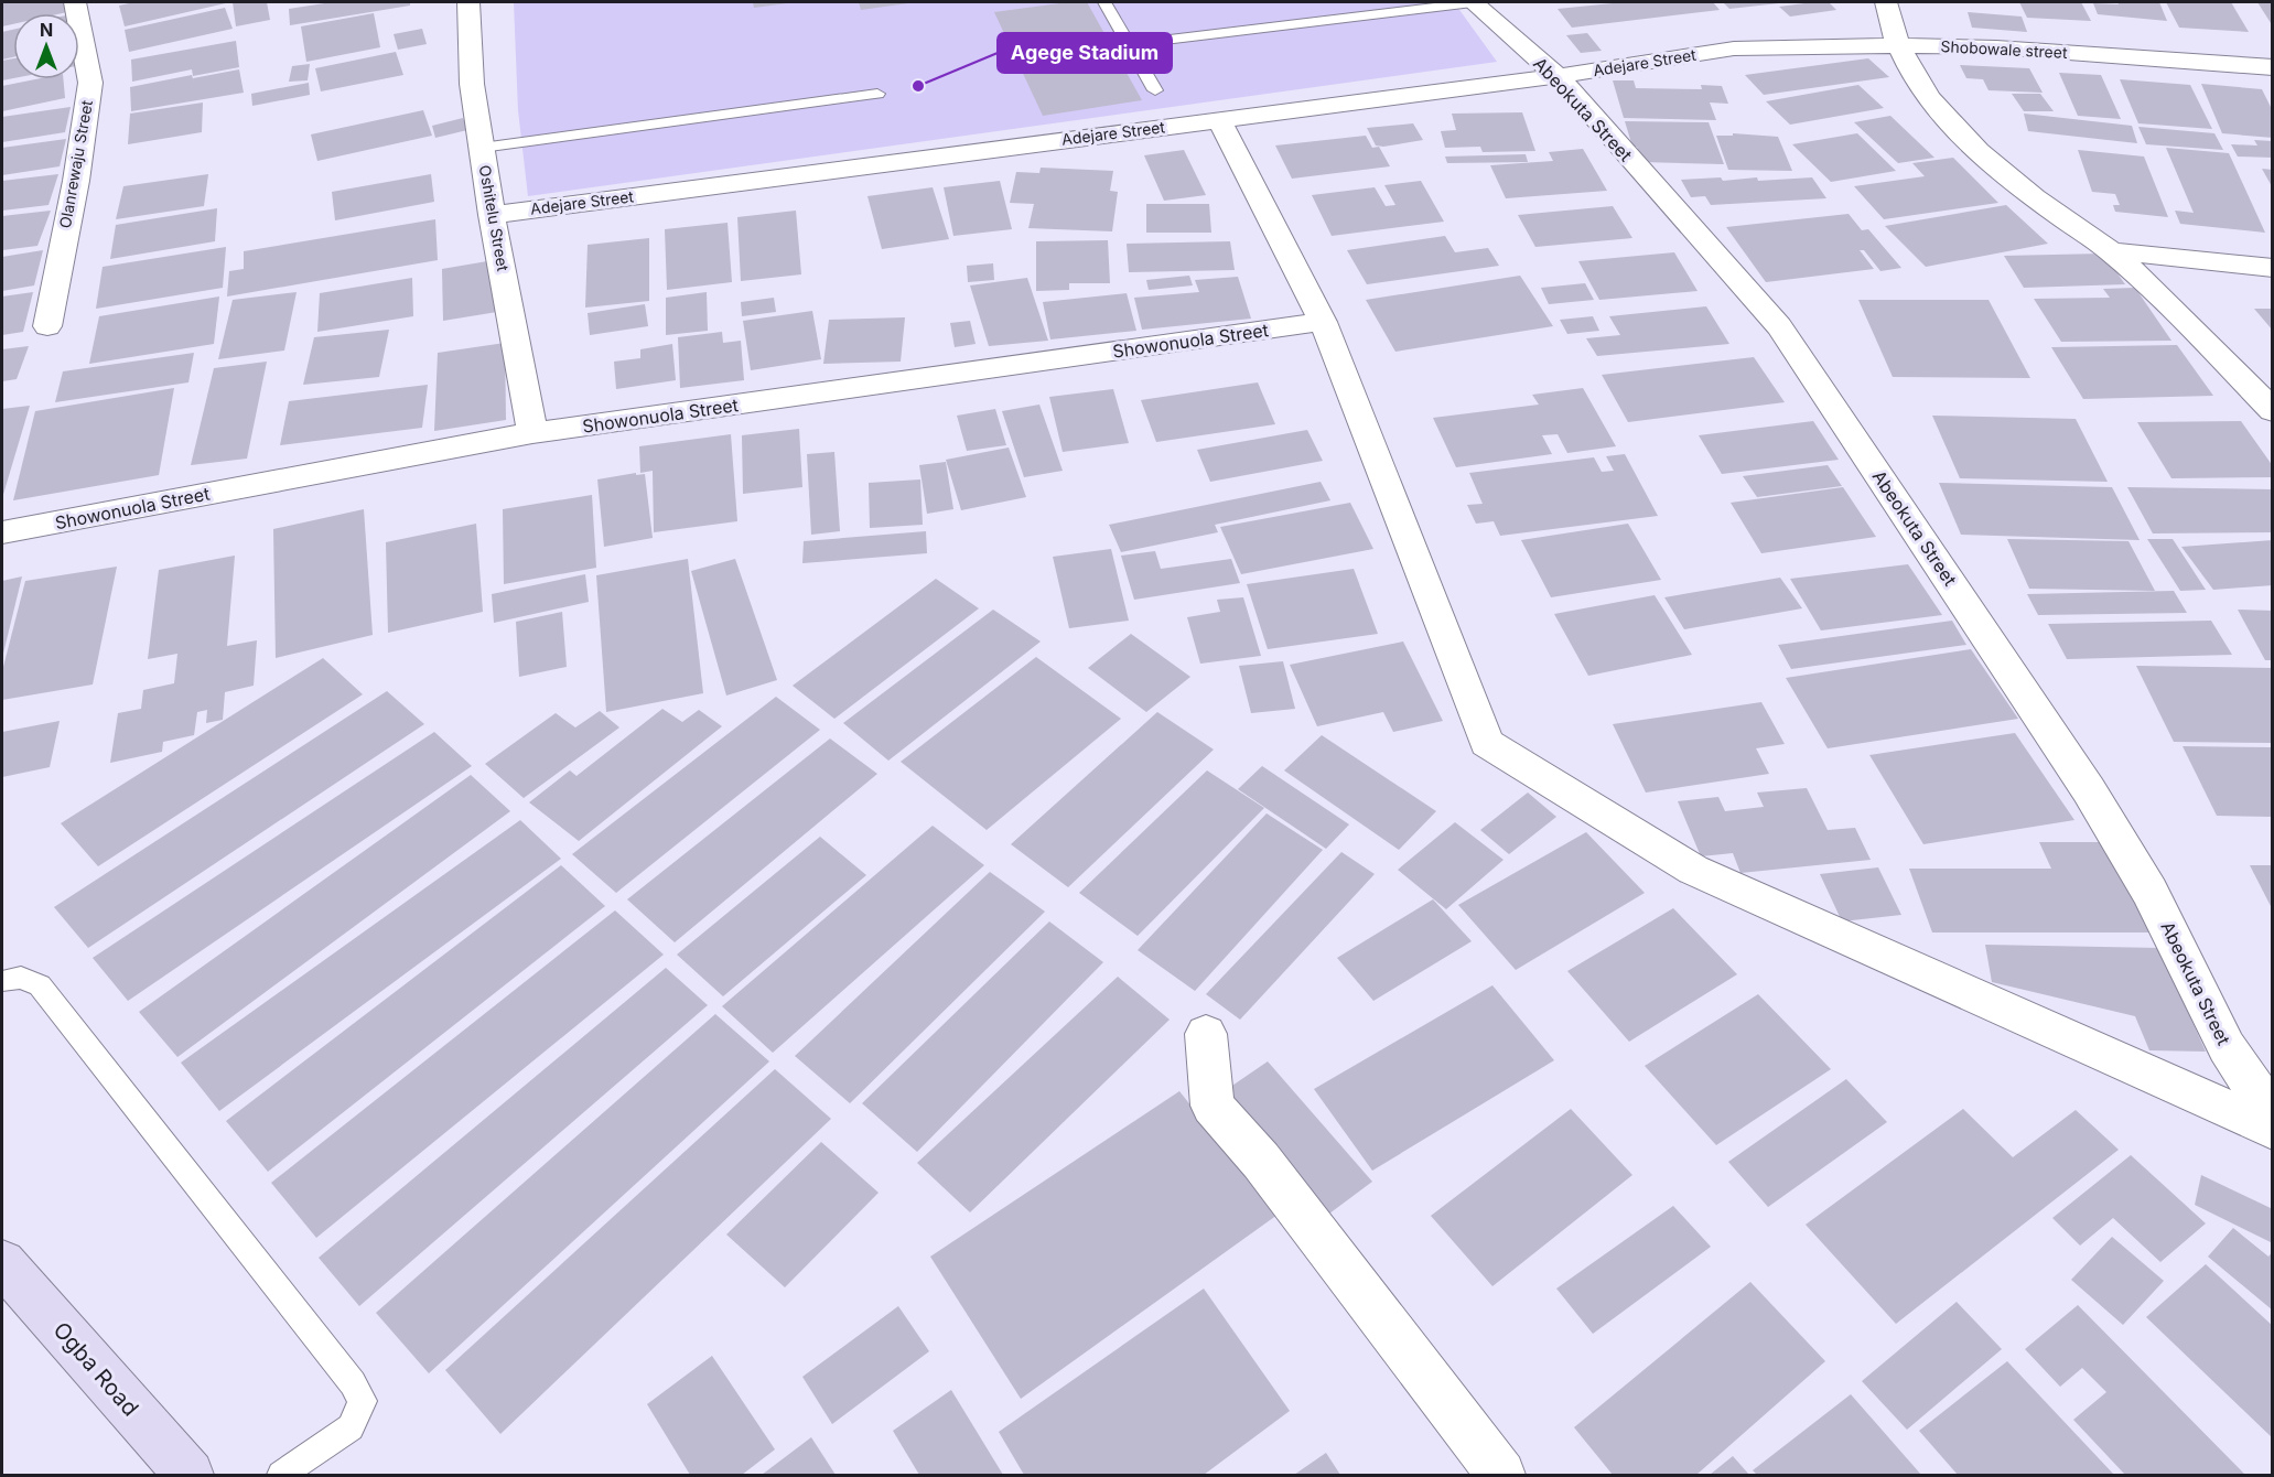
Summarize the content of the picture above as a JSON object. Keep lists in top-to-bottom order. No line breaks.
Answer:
{"streets":{"main road":["Ogba Road"],"street":["Shobowale street","Adejare Street","Abeokuta Street","Olanrewaju Street","Oshitelu Street","Showonuola Street"]},"crossings":[["Shobowale street","Adejare Street"],["Adejare Street","Abeokuta Street"],["Adejare Street","Oshitelu Street"],["Oshitelu Street","Showonuola Street"]],"places":["Agege Stadium"],"north":"top"}
